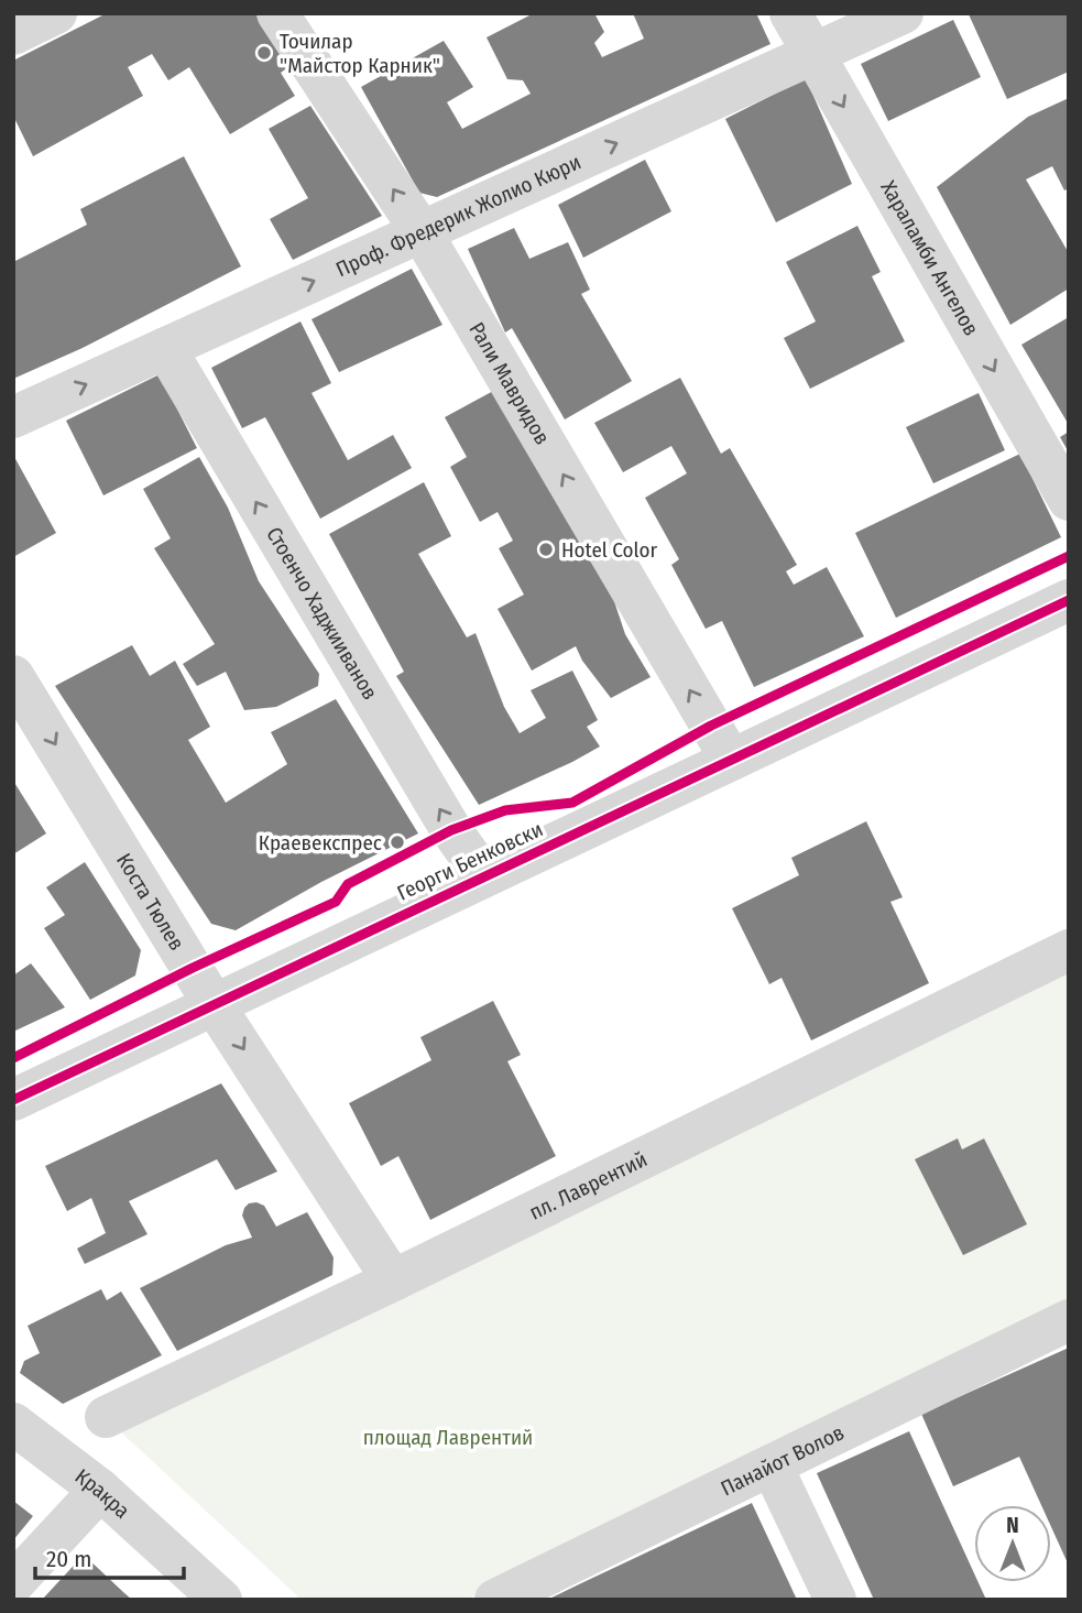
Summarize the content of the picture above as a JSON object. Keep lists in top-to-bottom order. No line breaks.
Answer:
{"streets":{"street":["Проф. Фредерик Жолио Кюри","Хараламби Ангелов","Рали Мавридов","Стоенчо Хаджииванов","Георги Бенковски","Коста Тюлев","пл. Лаврентий","Панайот Волов","Кракра"]},"crossings":[["Проф. Фредерик Жолио Кюри","Хараламби Ангелов"],["Проф. Фредерик Жолио Кюри","Рали Мавридов"],["Проф. Фредерик Жолио Кюри","Стоенчо Хаджииванов"],["Рали Мавридов","Георги Бенковски"],["Стоенчо Хаджииванов","Георги Бенковски"],["Георги Бенковски","Коста Тюлев"],["Коста Тюлев","пл. Лаврентий"]],"one_way":["Проф. Фредерик Жолио Кюри","Хараламби Ангелов","Рали Мавридов","Стоенчо Хаджииванов","Коста Тюлев"],"parks":["площад Лаврентий"],"places":["Точилар \"Майстор Карник\"","Hotel Color","Краевекспрес"],"scale_bar":"20 m","north":"top"}
